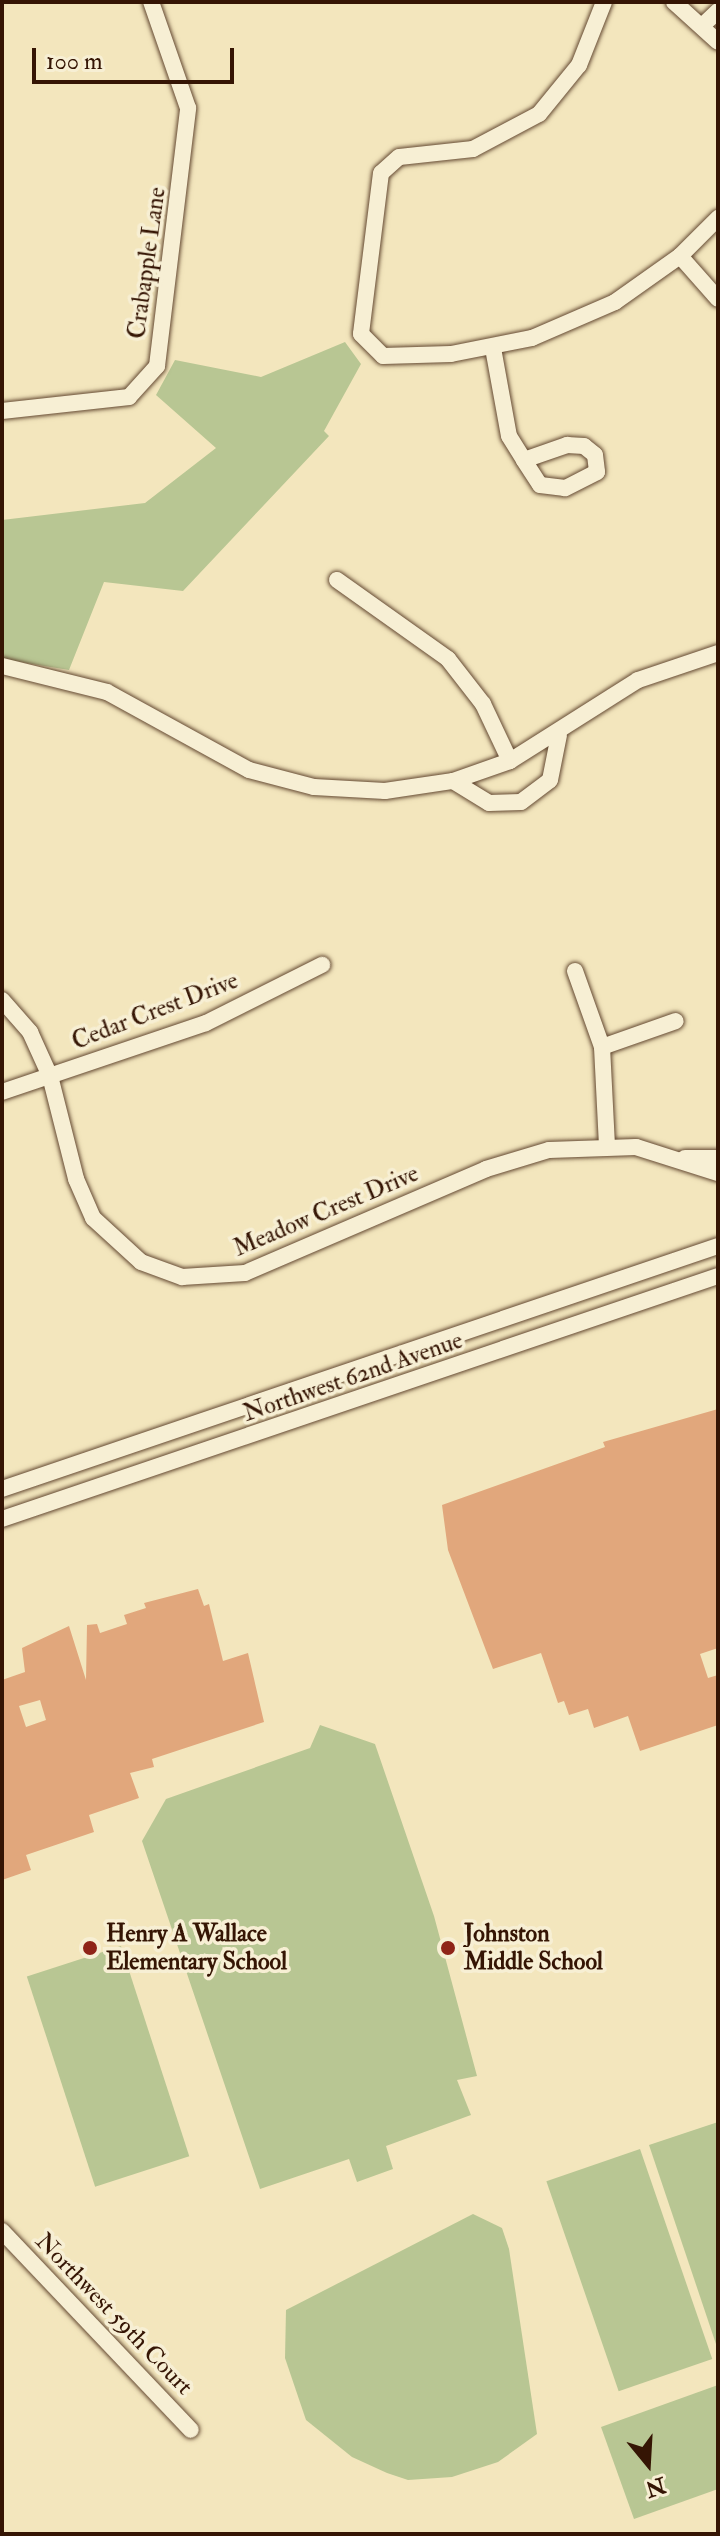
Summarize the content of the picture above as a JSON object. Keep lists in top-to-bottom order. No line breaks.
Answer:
{"streets":{"street":["Crabapple Lane","Cedar Crest Drive","Meadow Crest Drive","Northwest 62nd Avenue","Northwest 59th Court"]},"crossings":[["Cedar Crest Drive","Meadow Crest Drive"]],"places":["Henry A Wallace Elementary School","Johnston Middle School"],"scale_bar":"100 m","north":"bottom"}
